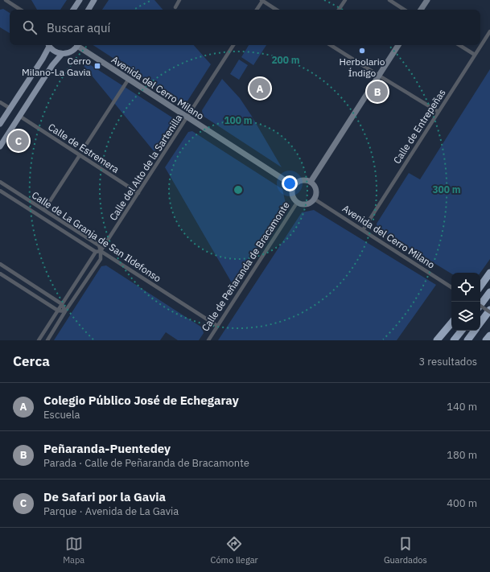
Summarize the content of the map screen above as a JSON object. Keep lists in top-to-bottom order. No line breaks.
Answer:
{"streets":{"main road":["Avenida del Cerro Milano"],"street":["Calle de Entrepeñas","Calle de Estremera","Calle del Alto de la Sartenilla","Calle de La Granja de San Ildefonso","Calle de Peñaranda de Bracamonte"]},"crossings":[["Avenida del Cerro Milano","Calle de Entrepeñas"],["Avenida del Cerro Milano","Calle del Alto de la Sartenilla"],["Avenida del Cerro Milano","Calle de Peñaranda de Bracamonte"],["Calle de Estremera","Calle del Alto de la Sartenilla"],["Calle del Alto de la Sartenilla","Calle de La Granja de San Ildefonso"],["Calle de La Granja de San Ildefonso","Calle de Peñaranda de Bracamonte"]],"places":{"other":["Herbolario Índigo"],"transit":["Cerro Milano-La Gavia"]},"page":{"search":"Buscar aquí","pins":["A","B","C"],"heading":["Cerca","3 resultados"],"list":[{"mark":"A","name":"Colegio Público José de Echegaray","note":"Escuela","value":"140 m"},{"mark":"B","name":"Peñaranda-Puentedey","note":"Parada · Calle de Peñaranda de Bracamonte","value":"180 m"},{"mark":"C","name":"De Safari por la Gavia","note":"Parque · Avenida de La Gavia","value":"400 m"}],"nav":["Mapa","Cómo llegar","Guardados"]},"rings":["200 m","100 m","300 m"]}
